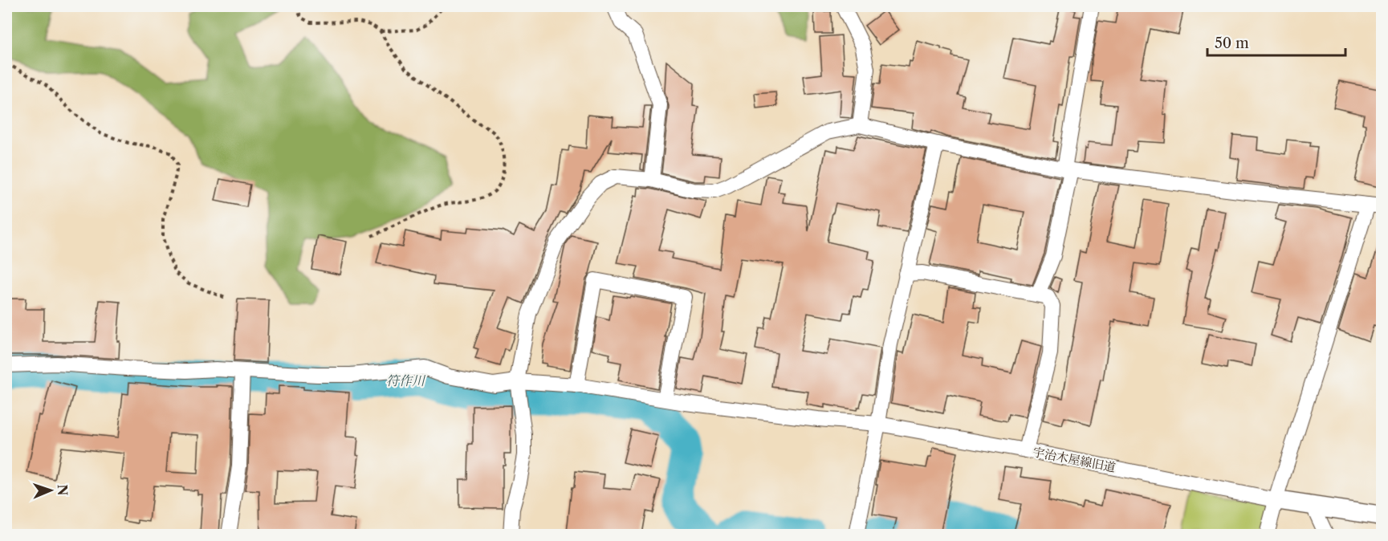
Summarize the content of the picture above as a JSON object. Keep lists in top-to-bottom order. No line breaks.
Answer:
{"streets":{"street":["宇治木屋線旧道"]},"water":["符作川"],"scale_bar":"50 m","north":"right"}
